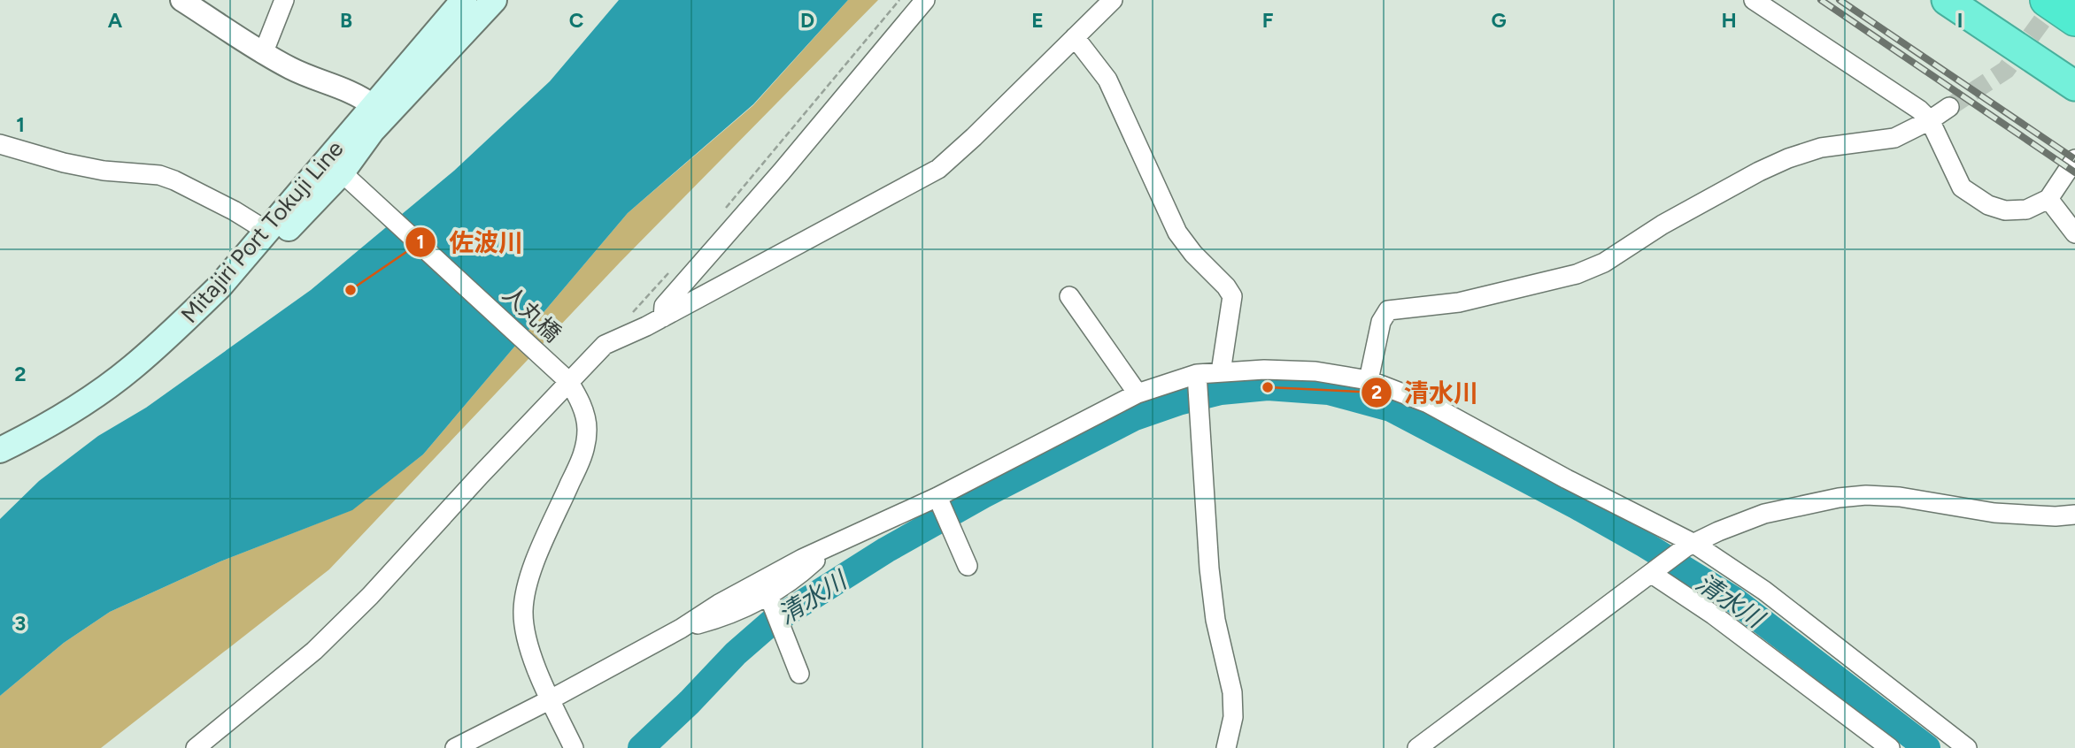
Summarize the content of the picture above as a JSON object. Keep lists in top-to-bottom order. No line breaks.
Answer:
{"streets":{"main road":["Mitajiri Port Tokuji Line"],"street":["人丸橋"]},"water":["清水川"],"places":["佐波川","清水川"],"grid":{"columns":["A","B","C","D","E","F","G","H","I"],"rows":["1","2","3"]}}
